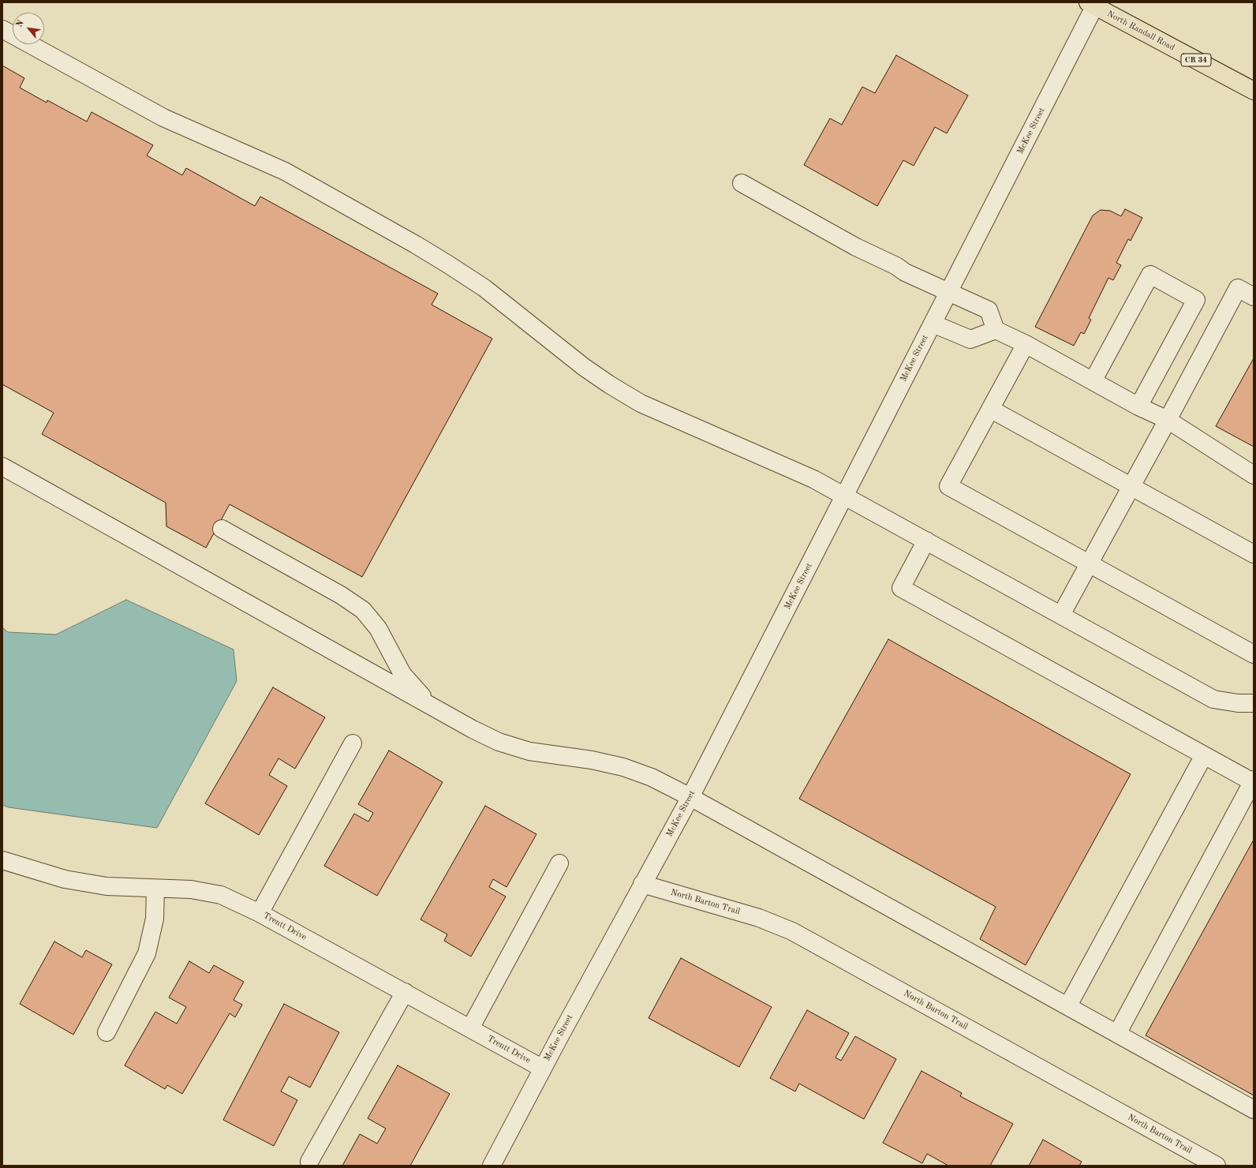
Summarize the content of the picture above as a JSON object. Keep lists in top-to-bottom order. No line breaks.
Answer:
{"streets":{"main road":["North Randall Road","CR 34"],"street":["McKee Street","North Barton Trail","Trentt Drive"]},"crossings":[["North Randall Road","McKee Street"],["McKee Street","North Barton Trail"],["McKee Street","Trentt Drive"]],"north":"top left"}
